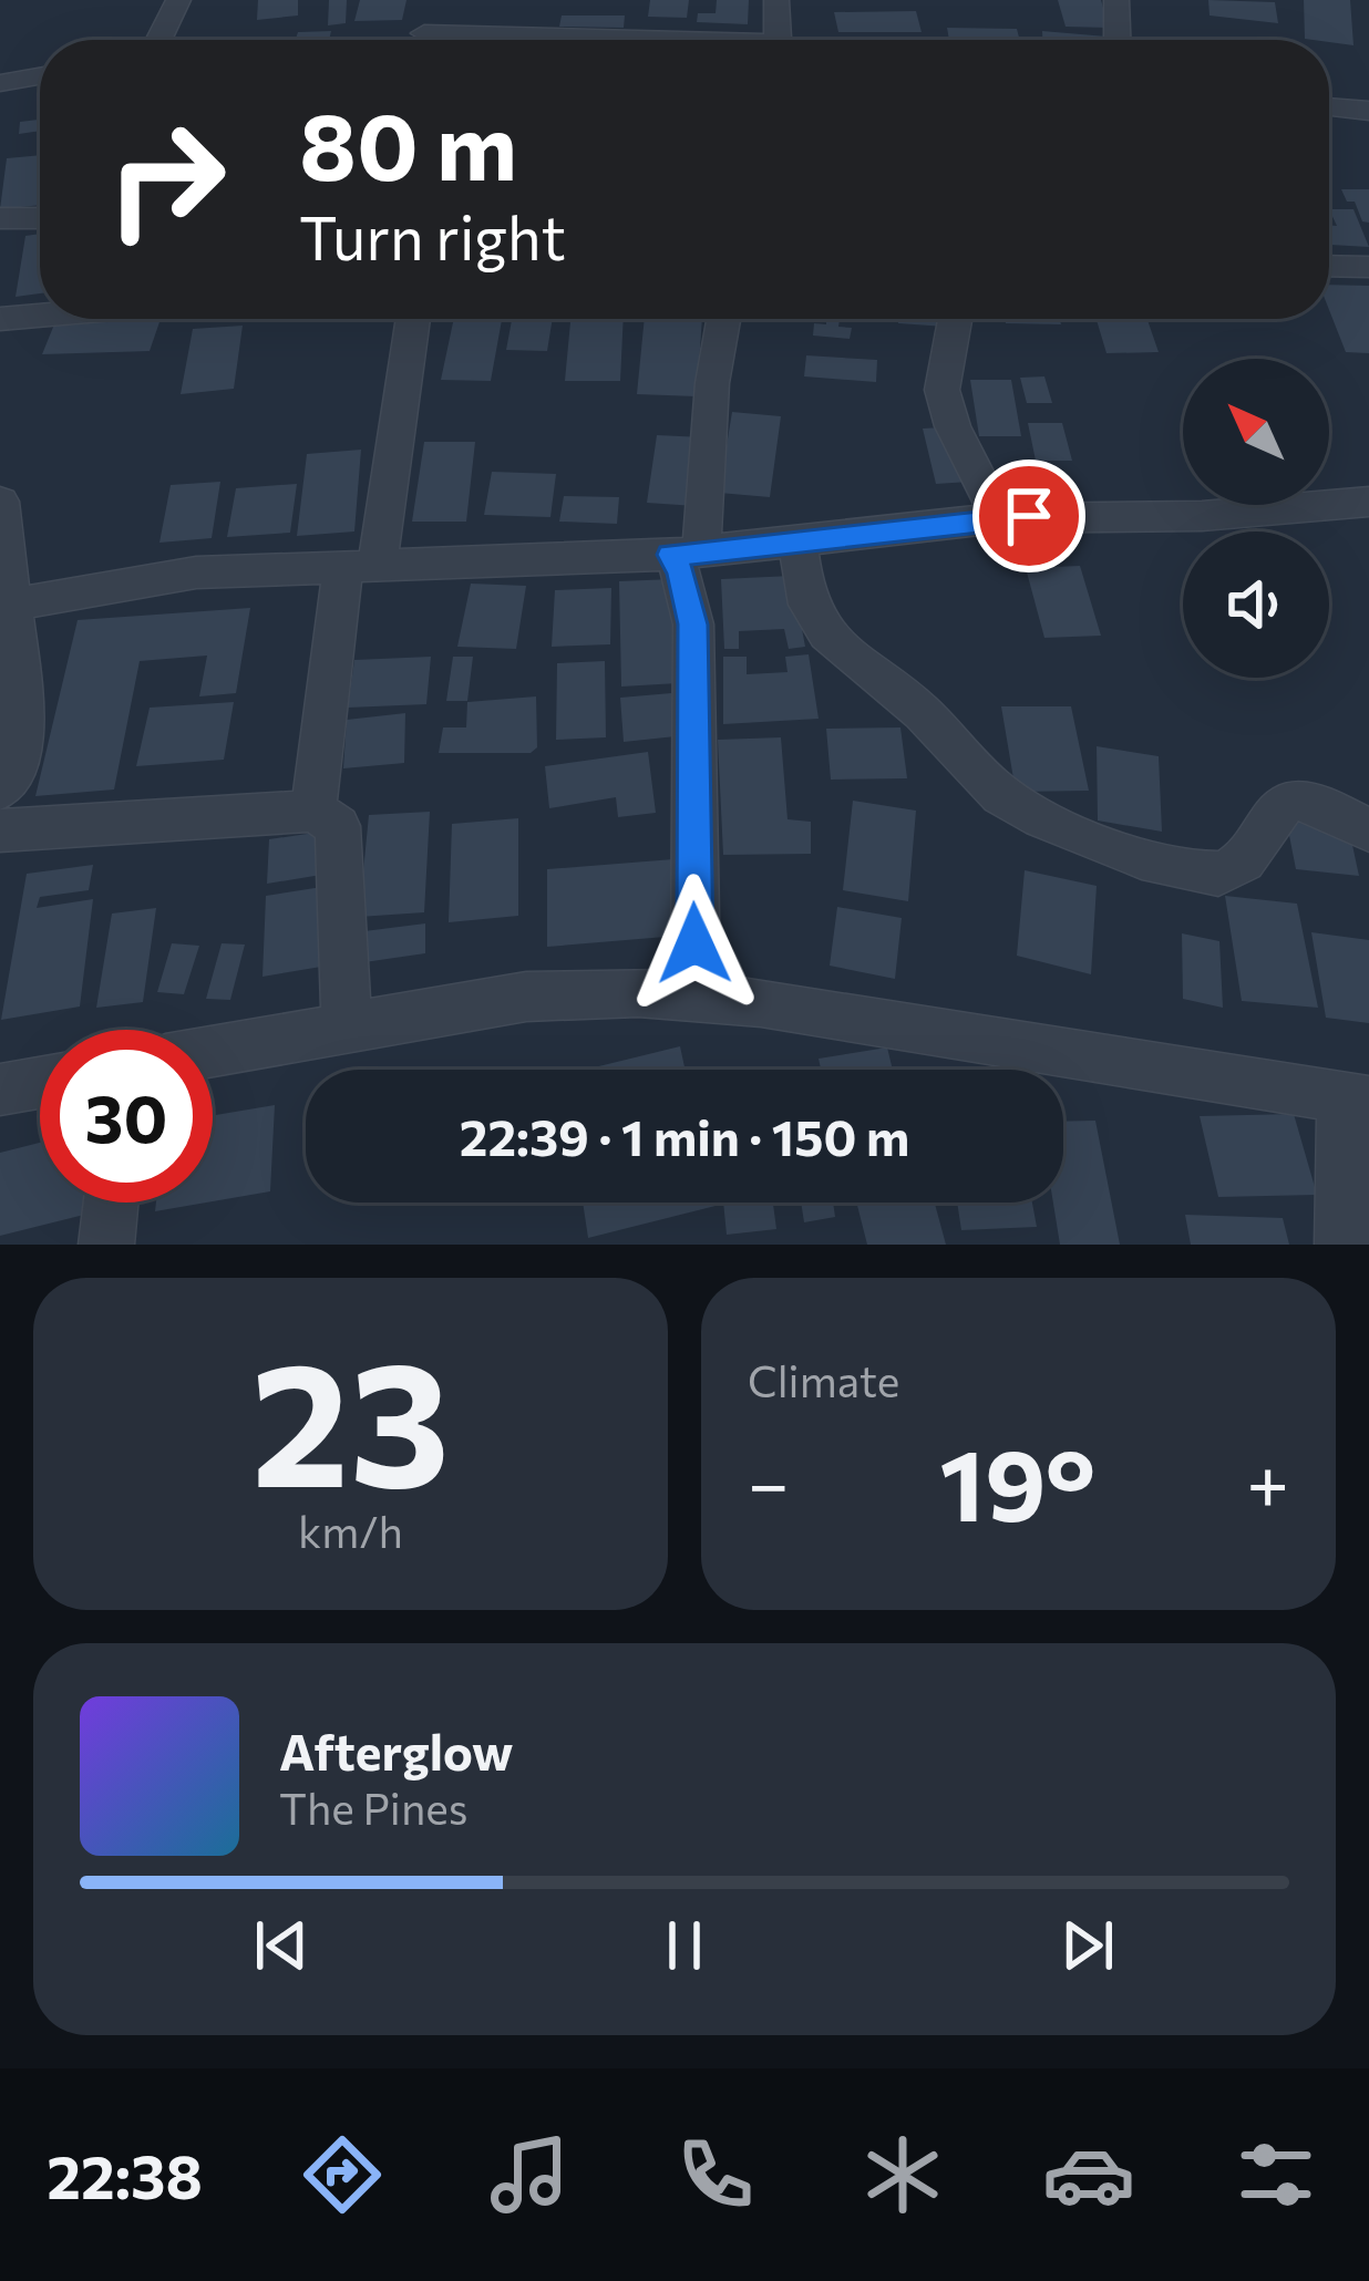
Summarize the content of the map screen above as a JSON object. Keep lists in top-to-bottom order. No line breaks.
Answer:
{"north":"top left","page":{"turn":["80 m","Turn right"],"limit":"30","trip":"22:39 · 1 min · 150 m","tile":[["23","km/h"],"Climate"],"heat":["−","19°","+"],"song":["Afterglow","The Pines"],"tabs":"22:38"}}
